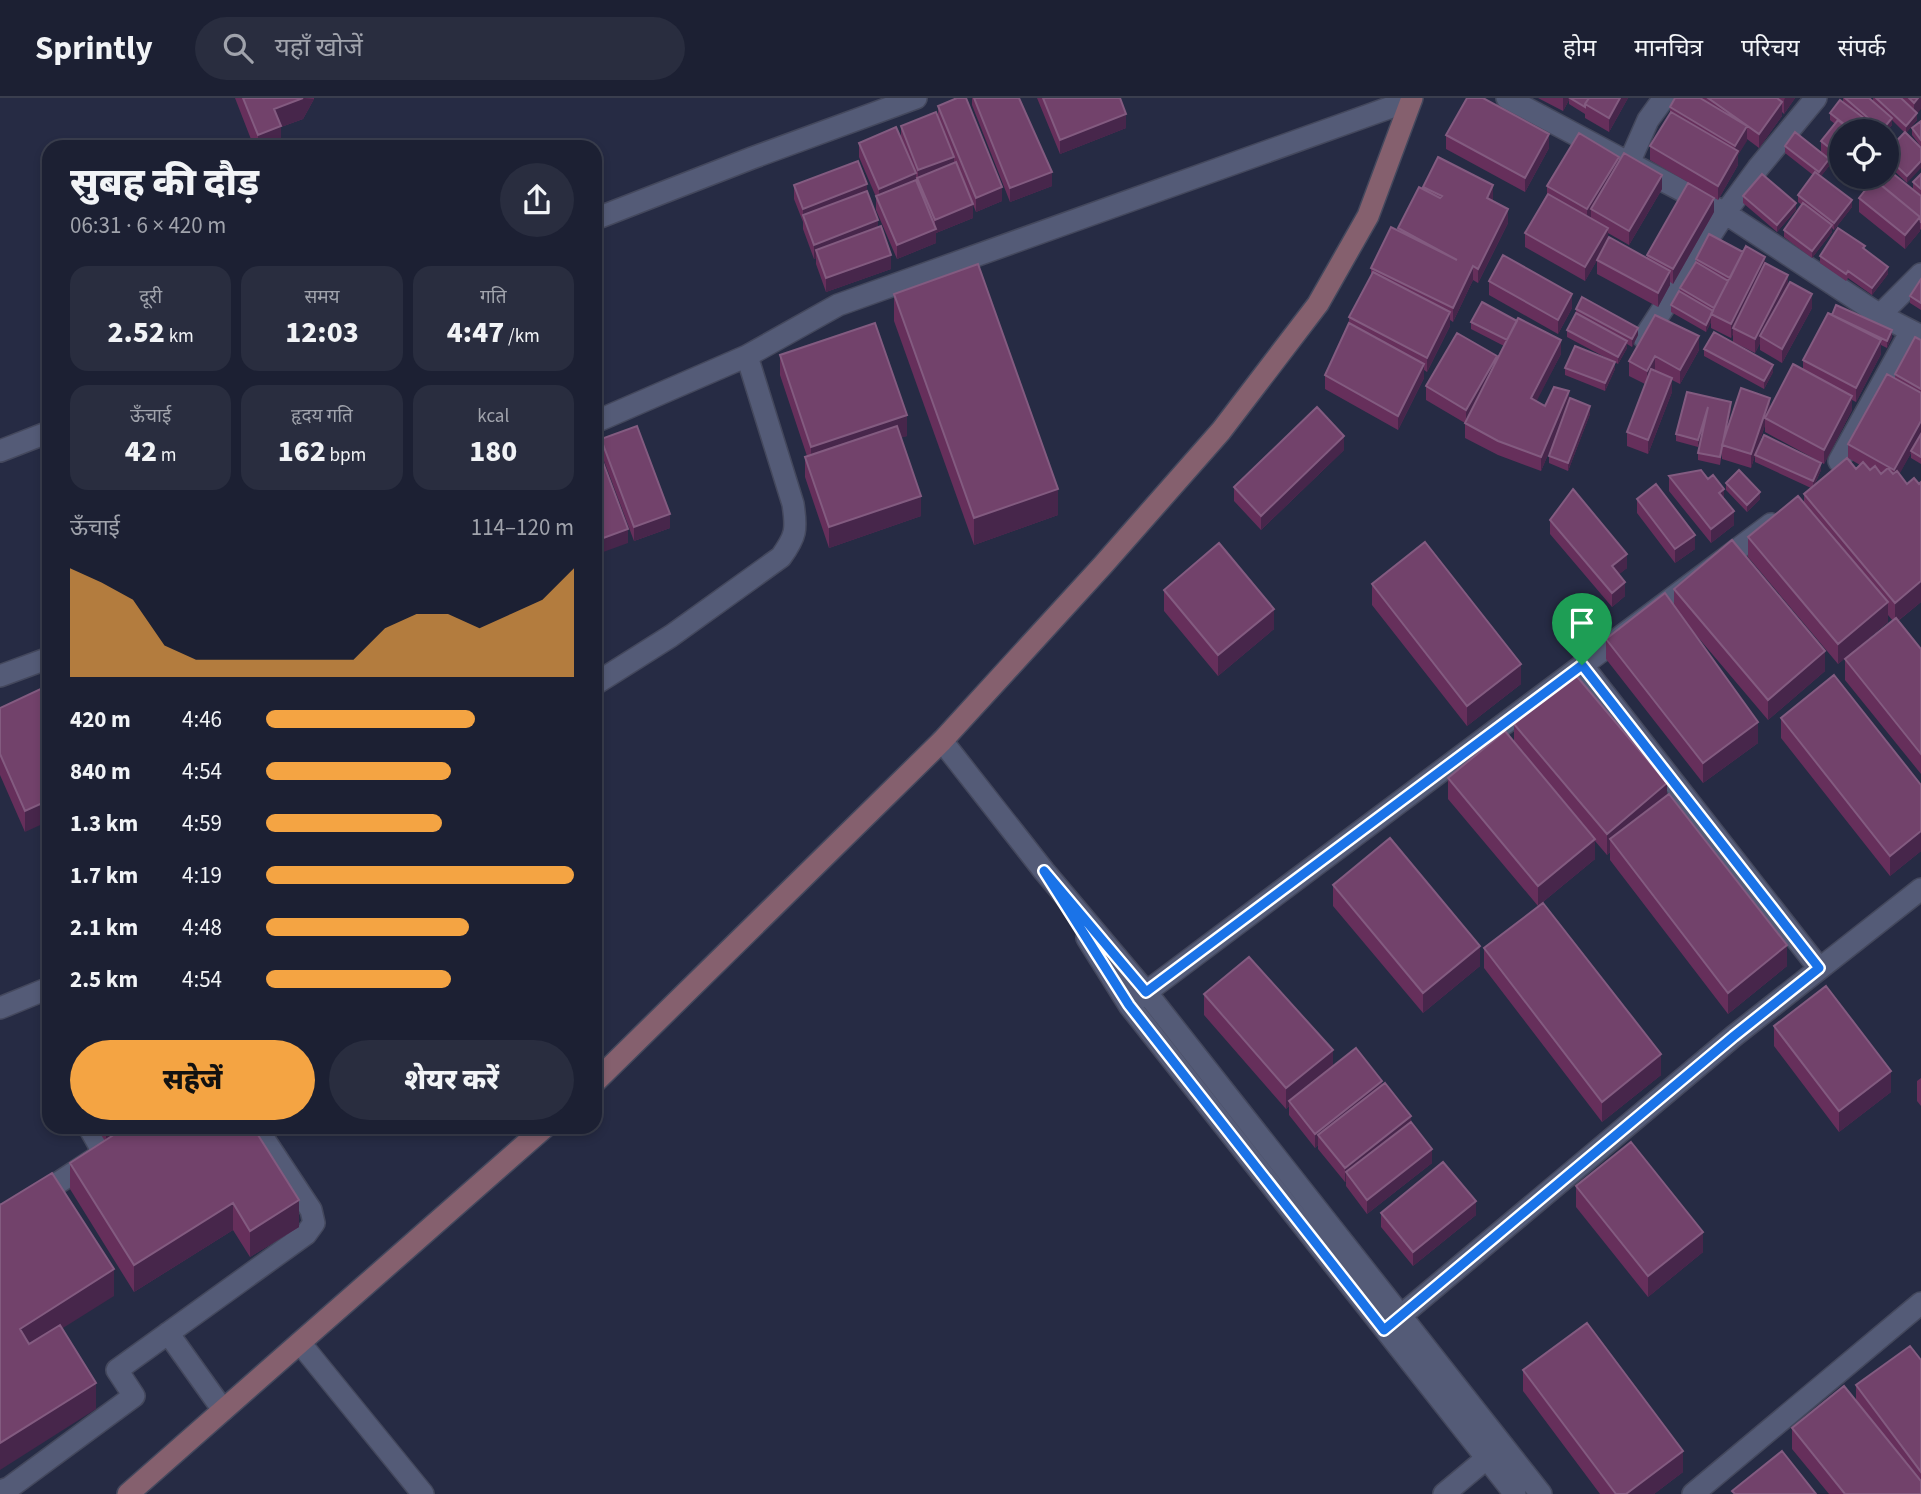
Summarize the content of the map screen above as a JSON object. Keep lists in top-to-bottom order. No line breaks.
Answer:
{"page":{"header":"Sprintly","search":"यहाँ खोजें","nav":["होम","मानचित्र","परिचय","संपर्क"],"heading":["सुबह की दौड़","06:31 · 6 × 420 m"],"stats":[["दूरी","2.52 km"],["समय","12:03"],["गति","4:47 /km"],["ऊँचाई","42 m"],["हृदय गति","162 bpm"],["kcal","180"]],"chart":["ऊँचाई","114–120 m"],"list":[{"name":"420 m","note":"4:46"},{"name":"840 m","note":"4:54"},{"name":"1.3 km","note":"4:59"},{"name":"1.7 km","note":"4:19"},{"name":"2.1 km","note":"4:48"},{"name":"2.5 km","note":"4:54"}],"buttons":["सहेजें","शेयर करें"]}}
